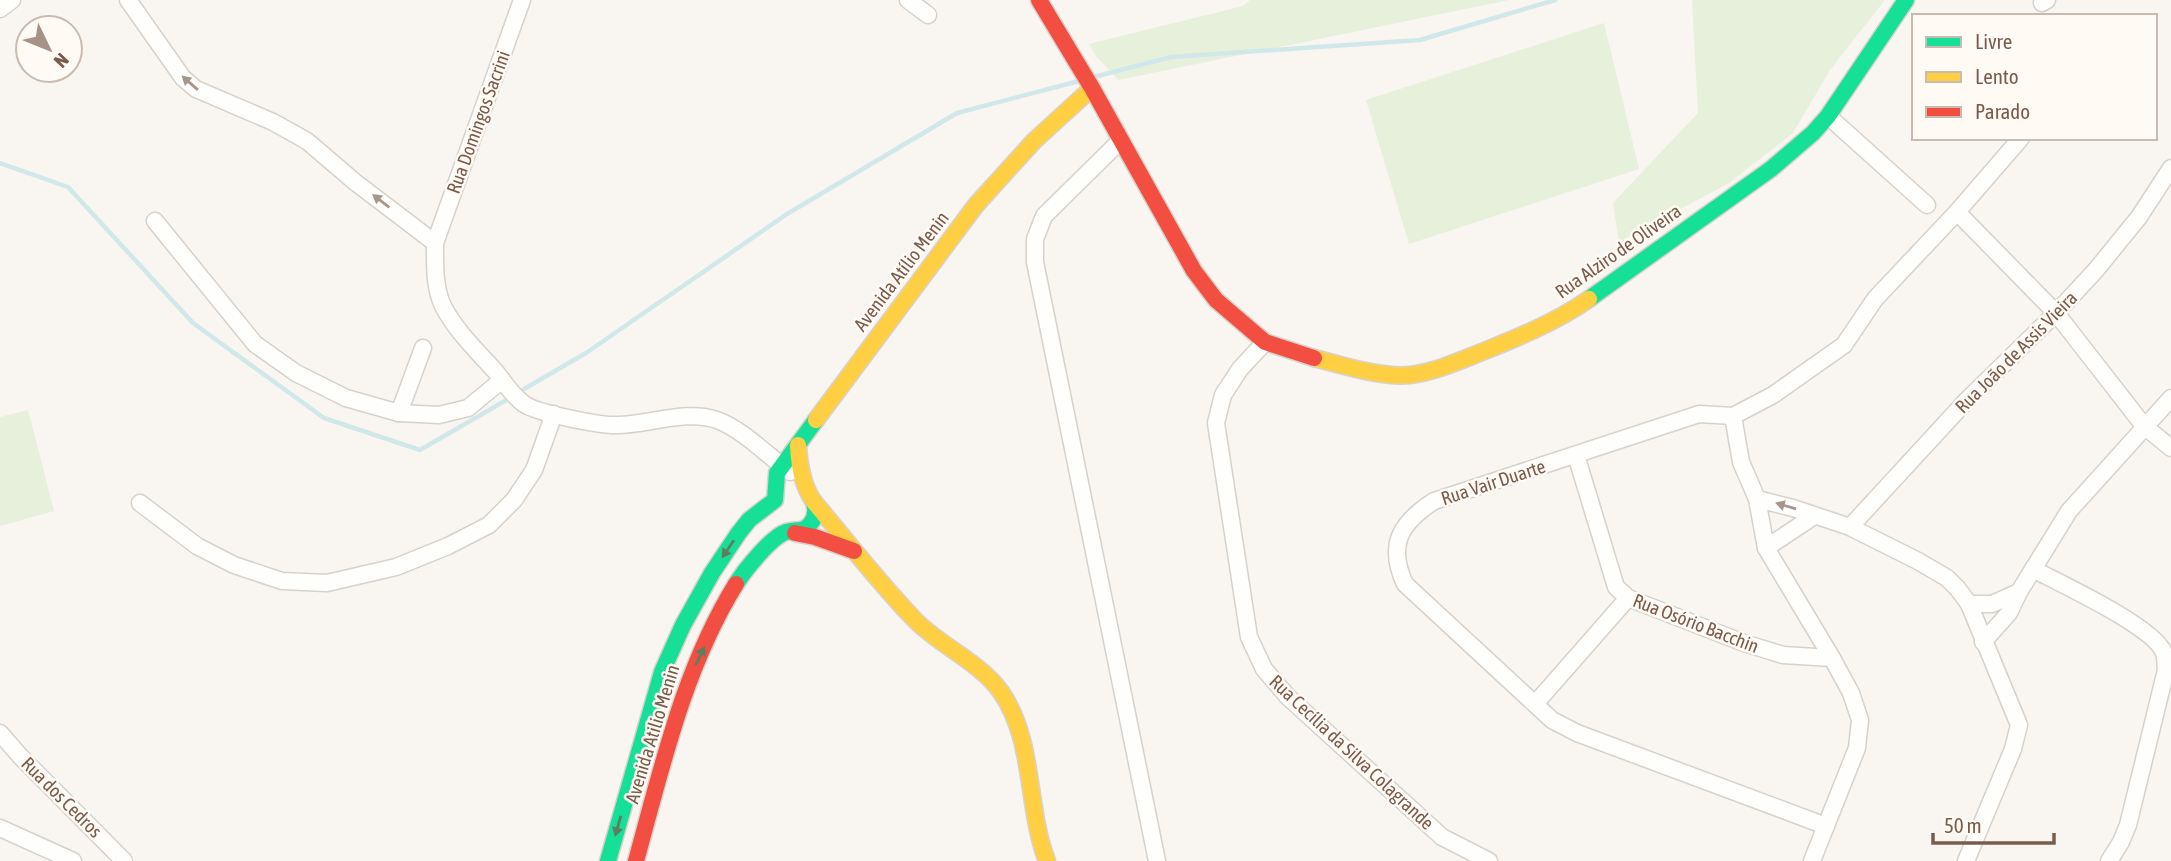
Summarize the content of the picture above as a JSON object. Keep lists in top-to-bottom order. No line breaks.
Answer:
{"streets":{"street":["Rua Domingos Sacrini","Rua Alziro de Oliveira","Avenida Atílio Menin","Rua João de Assis Vieira","Rua Vair Duarte","Rua Osório Bacchin","Avenida Atilio Menin","Rua Cecília da Silva Colagrande","Rua dos Cedros"]},"crossings":[["Rua Alziro de Oliveira","Avenida Atílio Menin"],["Rua Alziro de Oliveira","Rua Cecília da Silva Colagrande"],["Avenida Atílio Menin","Avenida Atilio Menin"],["Rua Vair Duarte","Rua Osório Bacchin"]],"legend":["Livre","Lento","Parado"],"scale_bar":"50 m","north":"bottom right"}
